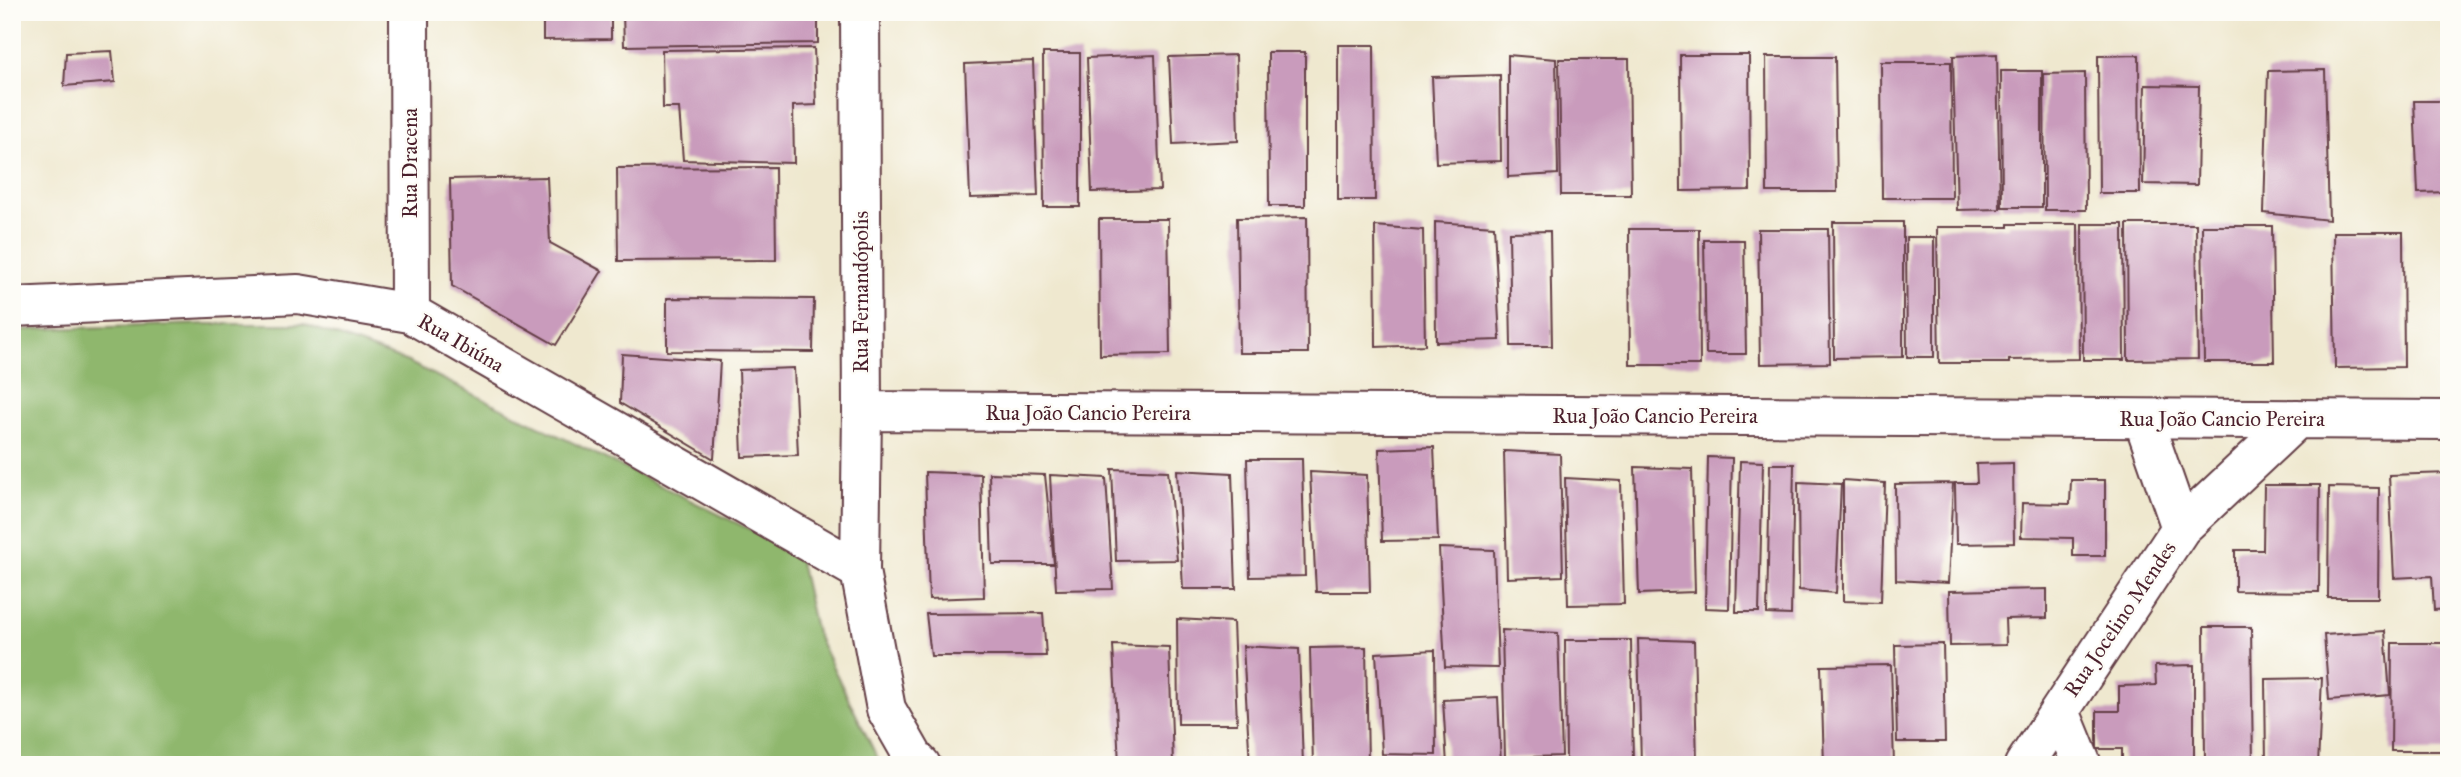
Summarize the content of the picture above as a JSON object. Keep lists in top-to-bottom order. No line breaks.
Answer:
{"streets":{"street":["Rua Dracena","Rua Fernandópolis","Rua Ibiúna","Rua João Cancio Pereira","Rua Jocelino Mendes"]},"crossings":[["Rua Dracena","Rua Ibiúna"],["Rua Fernandópolis","Rua Ibiúna"],["Rua Fernandópolis","Rua João Cancio Pereira"],["Rua João Cancio Pereira","Rua Jocelino Mendes"]]}
